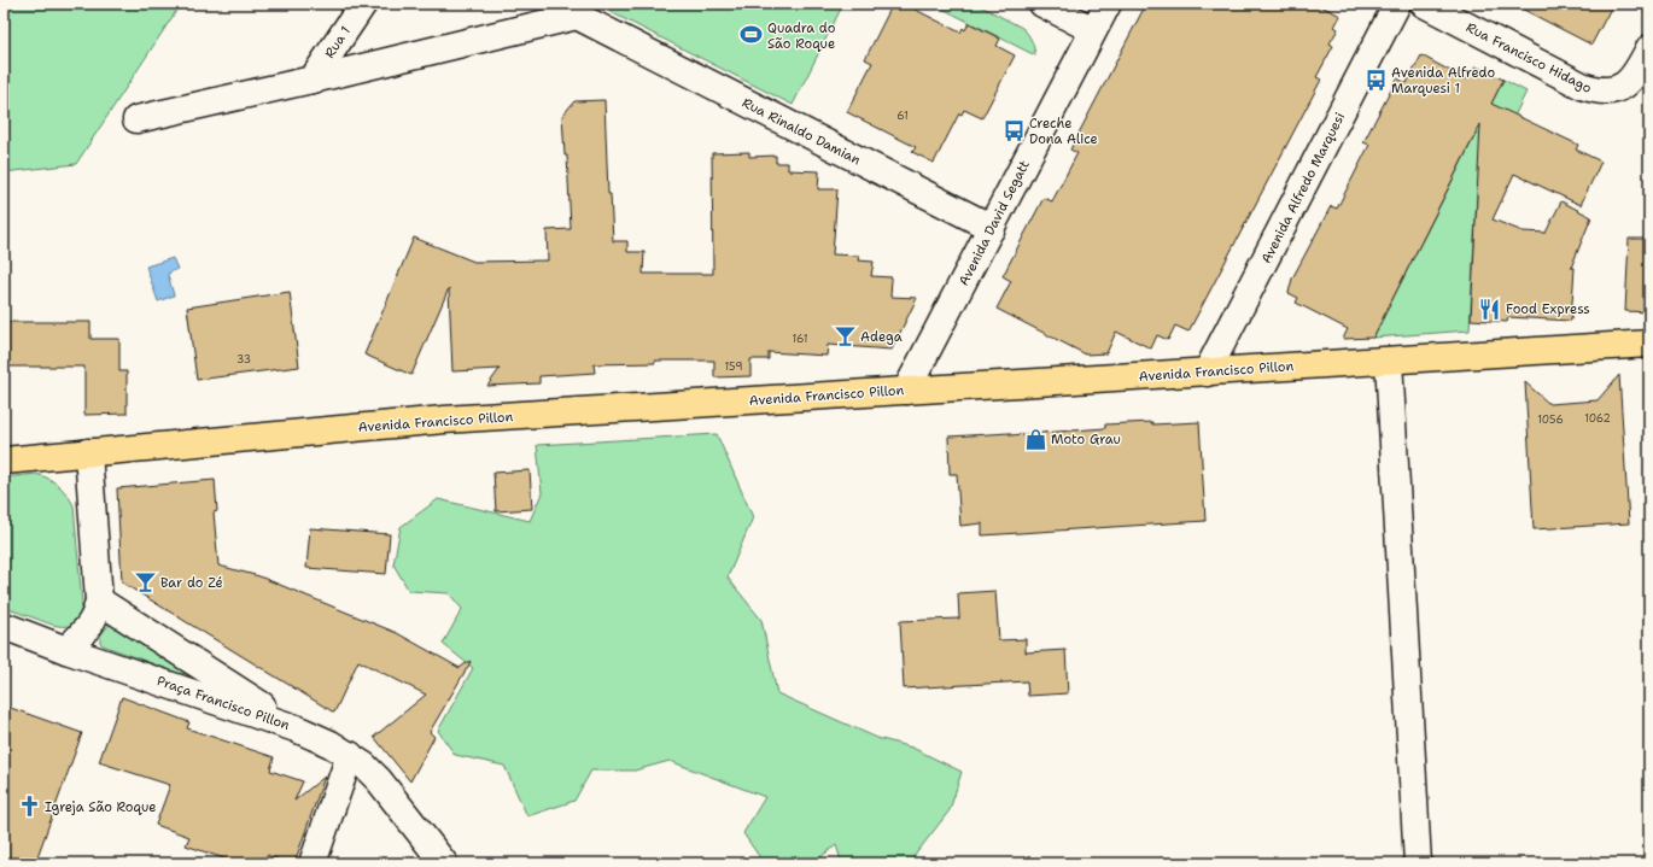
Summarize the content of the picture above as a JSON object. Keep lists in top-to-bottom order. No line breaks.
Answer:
{"streets":{"main road":["Avenida Francisco Pillon"],"street":["Rua 1","Rua Francisco Hidago","Rua Rinaldo Damian","Avenida Alfredo Marquesi","Avenida David Segatt","Praça Francisco Pillon"]},"crossings":[["Rua 1","Rua Rinaldo Damian"],["Rua Rinaldo Damian","Avenida David Segatt"],["Avenida Alfredo Marquesi","Avenida Francisco Pillon"],["Avenida David Segatt","Avenida Francisco Pillon"]],"places":{"sports":["Quadra do São Roque"],"bus stop":["Avenida Alfredo Marquesi 1","Creche Dona Alice"],"restaurant":["Food Express"],"bar":["Adega","Bar do Zé"],"shop":["Moto Grau"],"church":["Igreja São Roque"]},"house_numbers":["61","161","33","159","1062","1056"]}
